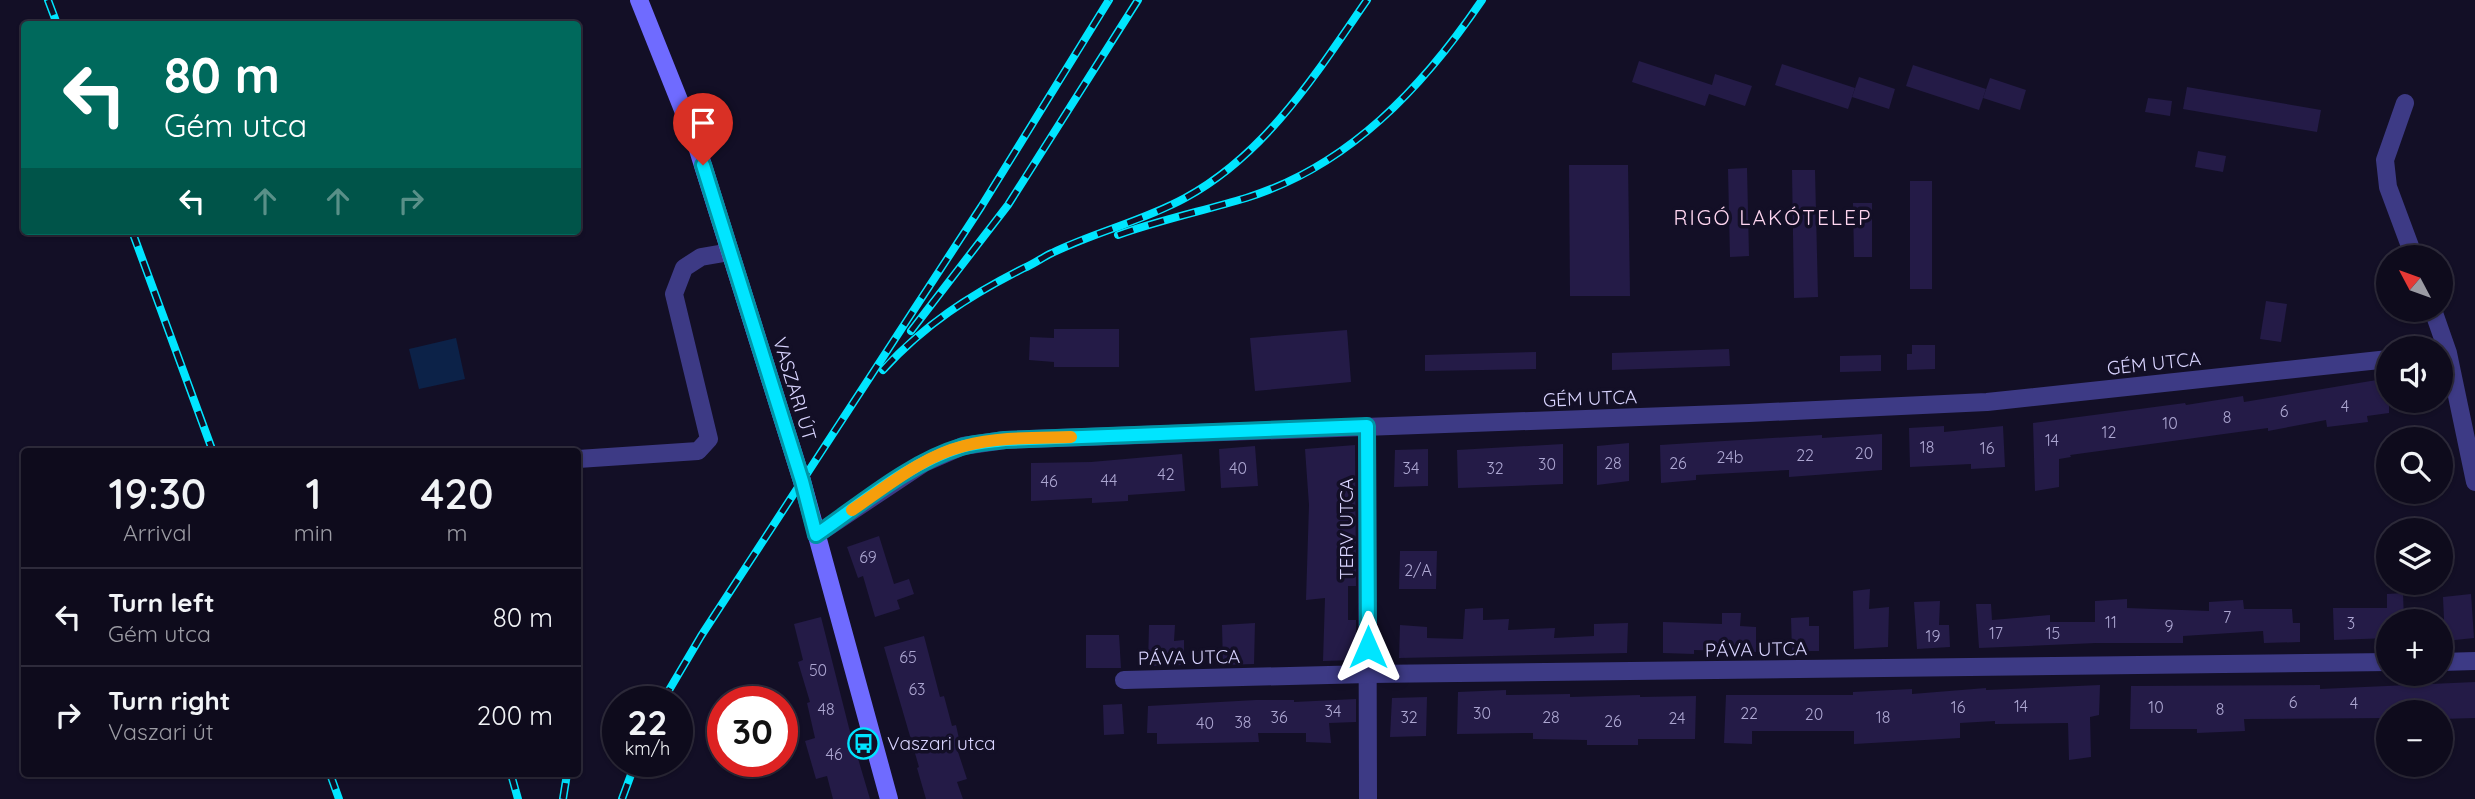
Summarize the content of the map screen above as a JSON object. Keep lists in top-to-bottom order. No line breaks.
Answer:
{"streets":{"main road":["VASZARI ÚT"],"street":["GÉM UTCA","TERV UTCA","PÁVA UTCA"]},"crossings":[["GÉM UTCA","VASZARI ÚT"],["GÉM UTCA","TERV UTCA"],["TERV UTCA","PÁVA UTCA"]],"districts":["RIGÓ LAKÓTELEP"],"places":{"bus stop":["Vaszari utca"]},"house_numbers":["4","6","8","10","12","14","18","16","20","22","24b","28","26","30","40","34","32","42","44","46","69","2/A","7","11","3","9","17","15","19","65","50","63","6","4","14","16","10","48","8","34","30","22","20","36","32","28","18","24","26","38","40","46"],"north":"top left","page":{"turn":["80 m","Gém utca"],"map_buttons":["+","−"],"eta":["19:30","Arrival","1","min","420","m"],"list":[{"name":"Turn left","note":"Gém utca","value":"80 m"},{"name":"Turn right","note":"Vaszari út","value":"200 m"}],"speed":"22 km/h","limit":"30"}}
